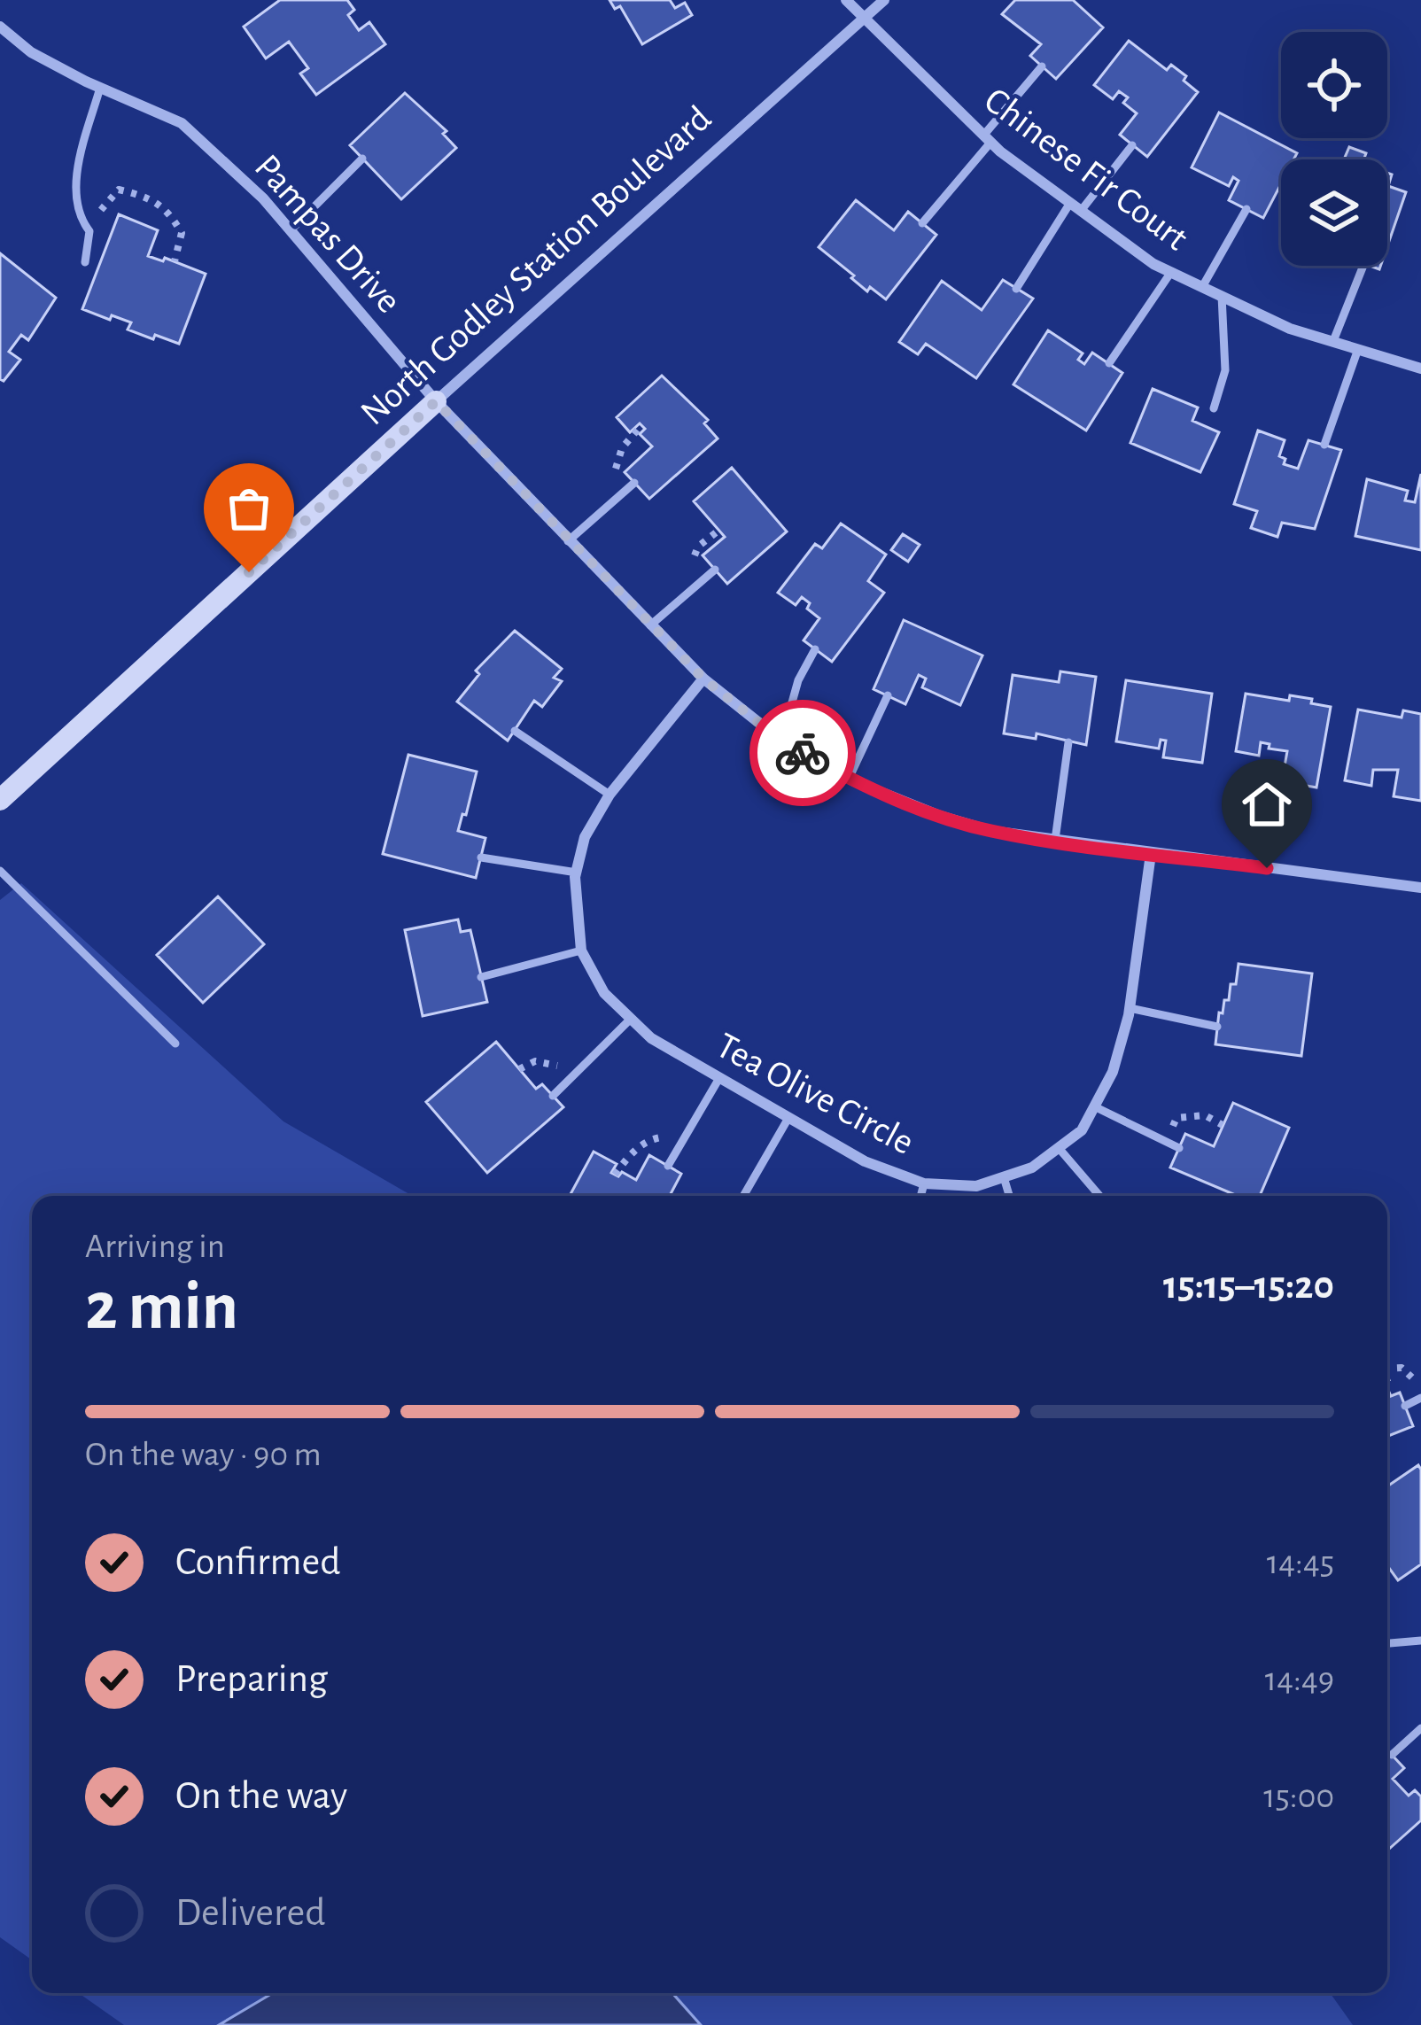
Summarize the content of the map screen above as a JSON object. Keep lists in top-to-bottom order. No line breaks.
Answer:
{"streets":{"street":["Chinese Fir Court","Pampas Drive","North Godley Station Boulevard","Tea Olive Circle"]},"crossings":[["Chinese Fir Court","North Godley Station Boulevard"],["Pampas Drive","North Godley Station Boulevard"],["Pampas Drive","Tea Olive Circle"]],"page":{"heading":["2 min","Arriving in","15:15–15:20"],"bar":"On the way · 90 m","list":[["Confirmed","14:45"],["Preparing","14:49"],["On the way","15:00"],"Delivered"]}}
